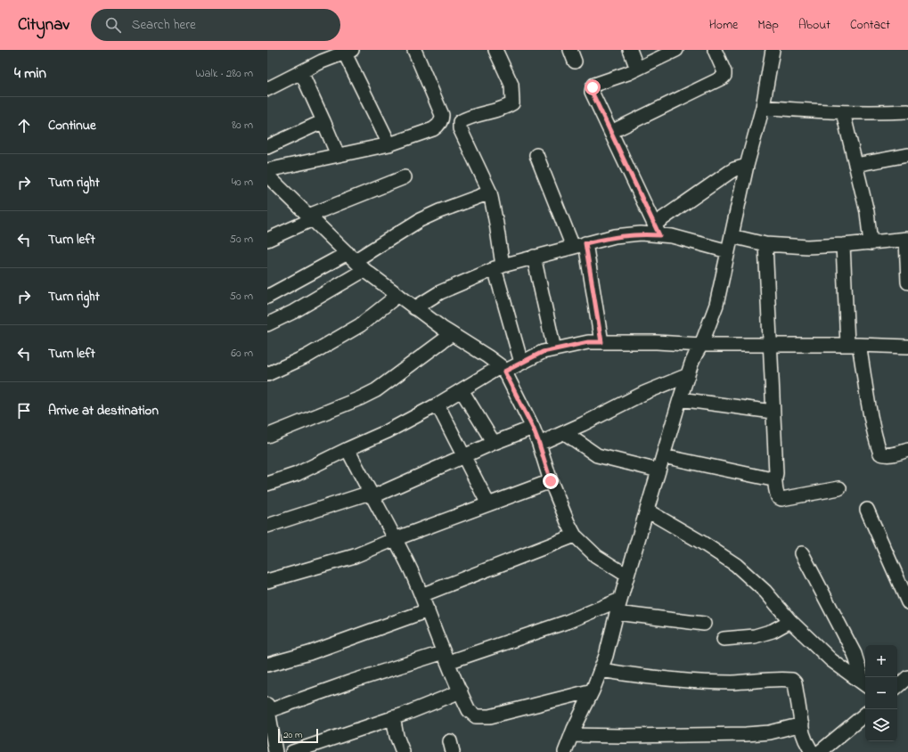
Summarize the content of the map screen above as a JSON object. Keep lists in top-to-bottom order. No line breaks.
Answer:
{"scale_bar":"20 m","page":{"header":"Citynav","search":"Search here","nav":["Home","Map","About","Contact"],"heading":["4 min","Walk · 280 m"],"list":[["Continue","80 m"],["Turn right","40 m"],["Turn left","50 m"],["Turn right","50 m"],["Turn left","60 m"],"Arrive at destination"],"map_buttons":["+","−"],"scale":"20 m"}}
